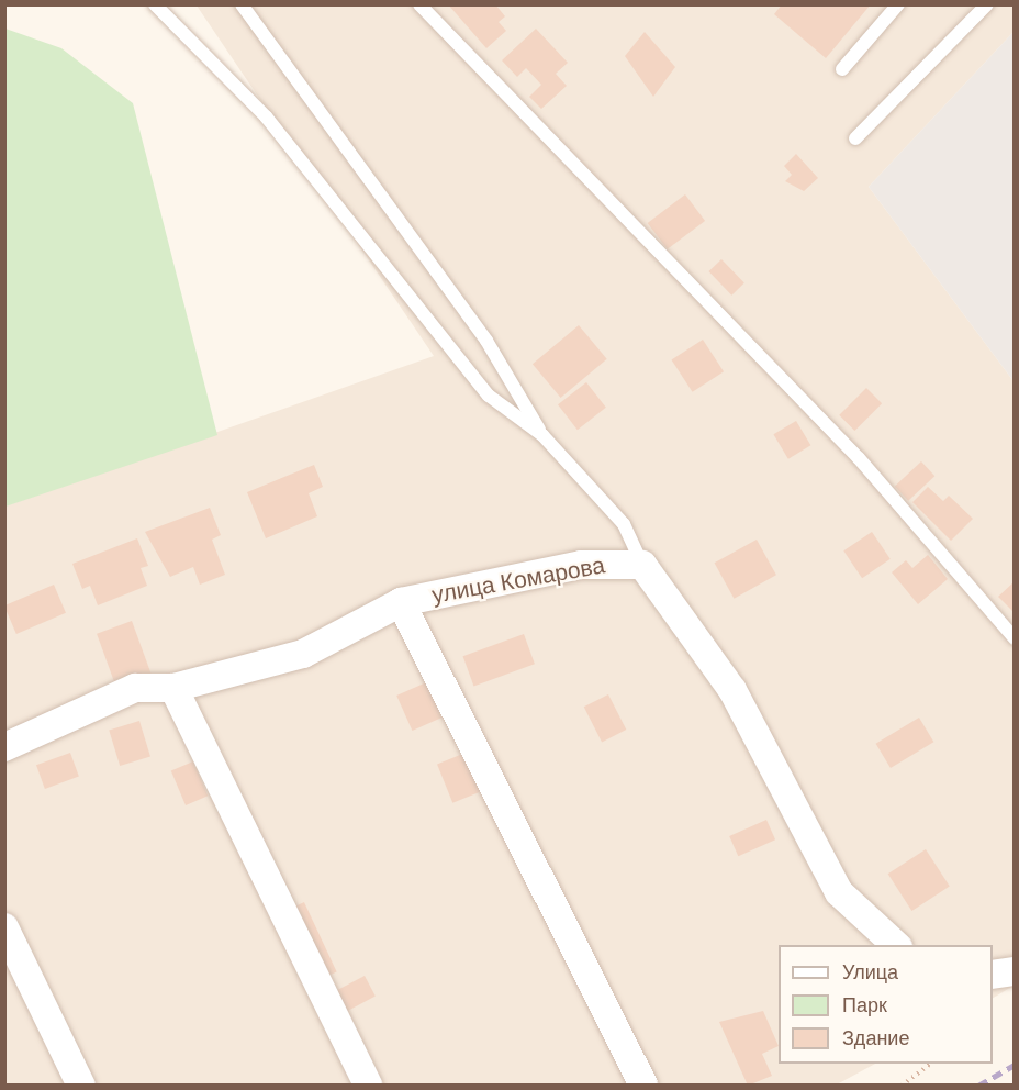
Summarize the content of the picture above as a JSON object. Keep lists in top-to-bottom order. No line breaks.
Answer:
{"streets":{"street":["улица Комарова"]},"legend":["Улица","Парк","Здание"]}
